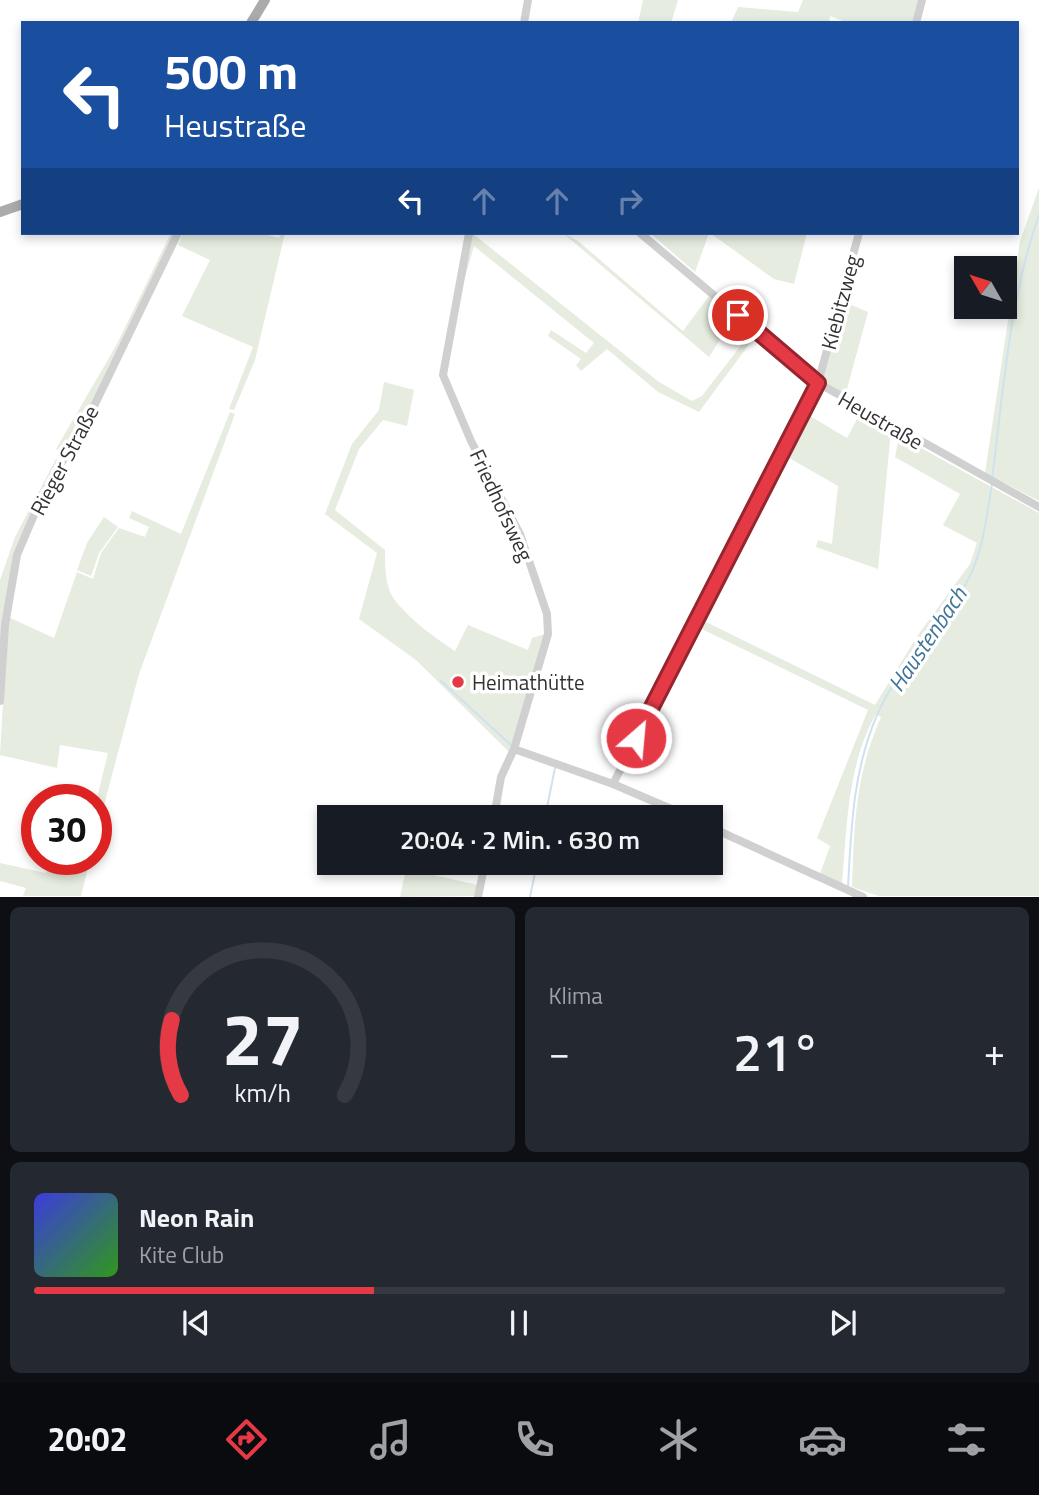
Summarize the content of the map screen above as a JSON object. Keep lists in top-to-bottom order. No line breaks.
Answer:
{"streets":{"street":["Kiebitzweg","Heustraße","Rieger Straße","Friedhofsweg"]},"crossings":[["Kiebitzweg","Heustraße"]],"water":["Haustenbach"],"places":["Heimathütte"],"north":"top left","page":{"turn":["500 m","Heustraße"],"limit":"30","trip":"20:04 · 2 Min. · 630 m","tile":"Klima","heat":["−","21°","+"],"song":["Neon Rain","Kite Club"],"tabs":"20:02","gauge":["27","km/h"]}}
